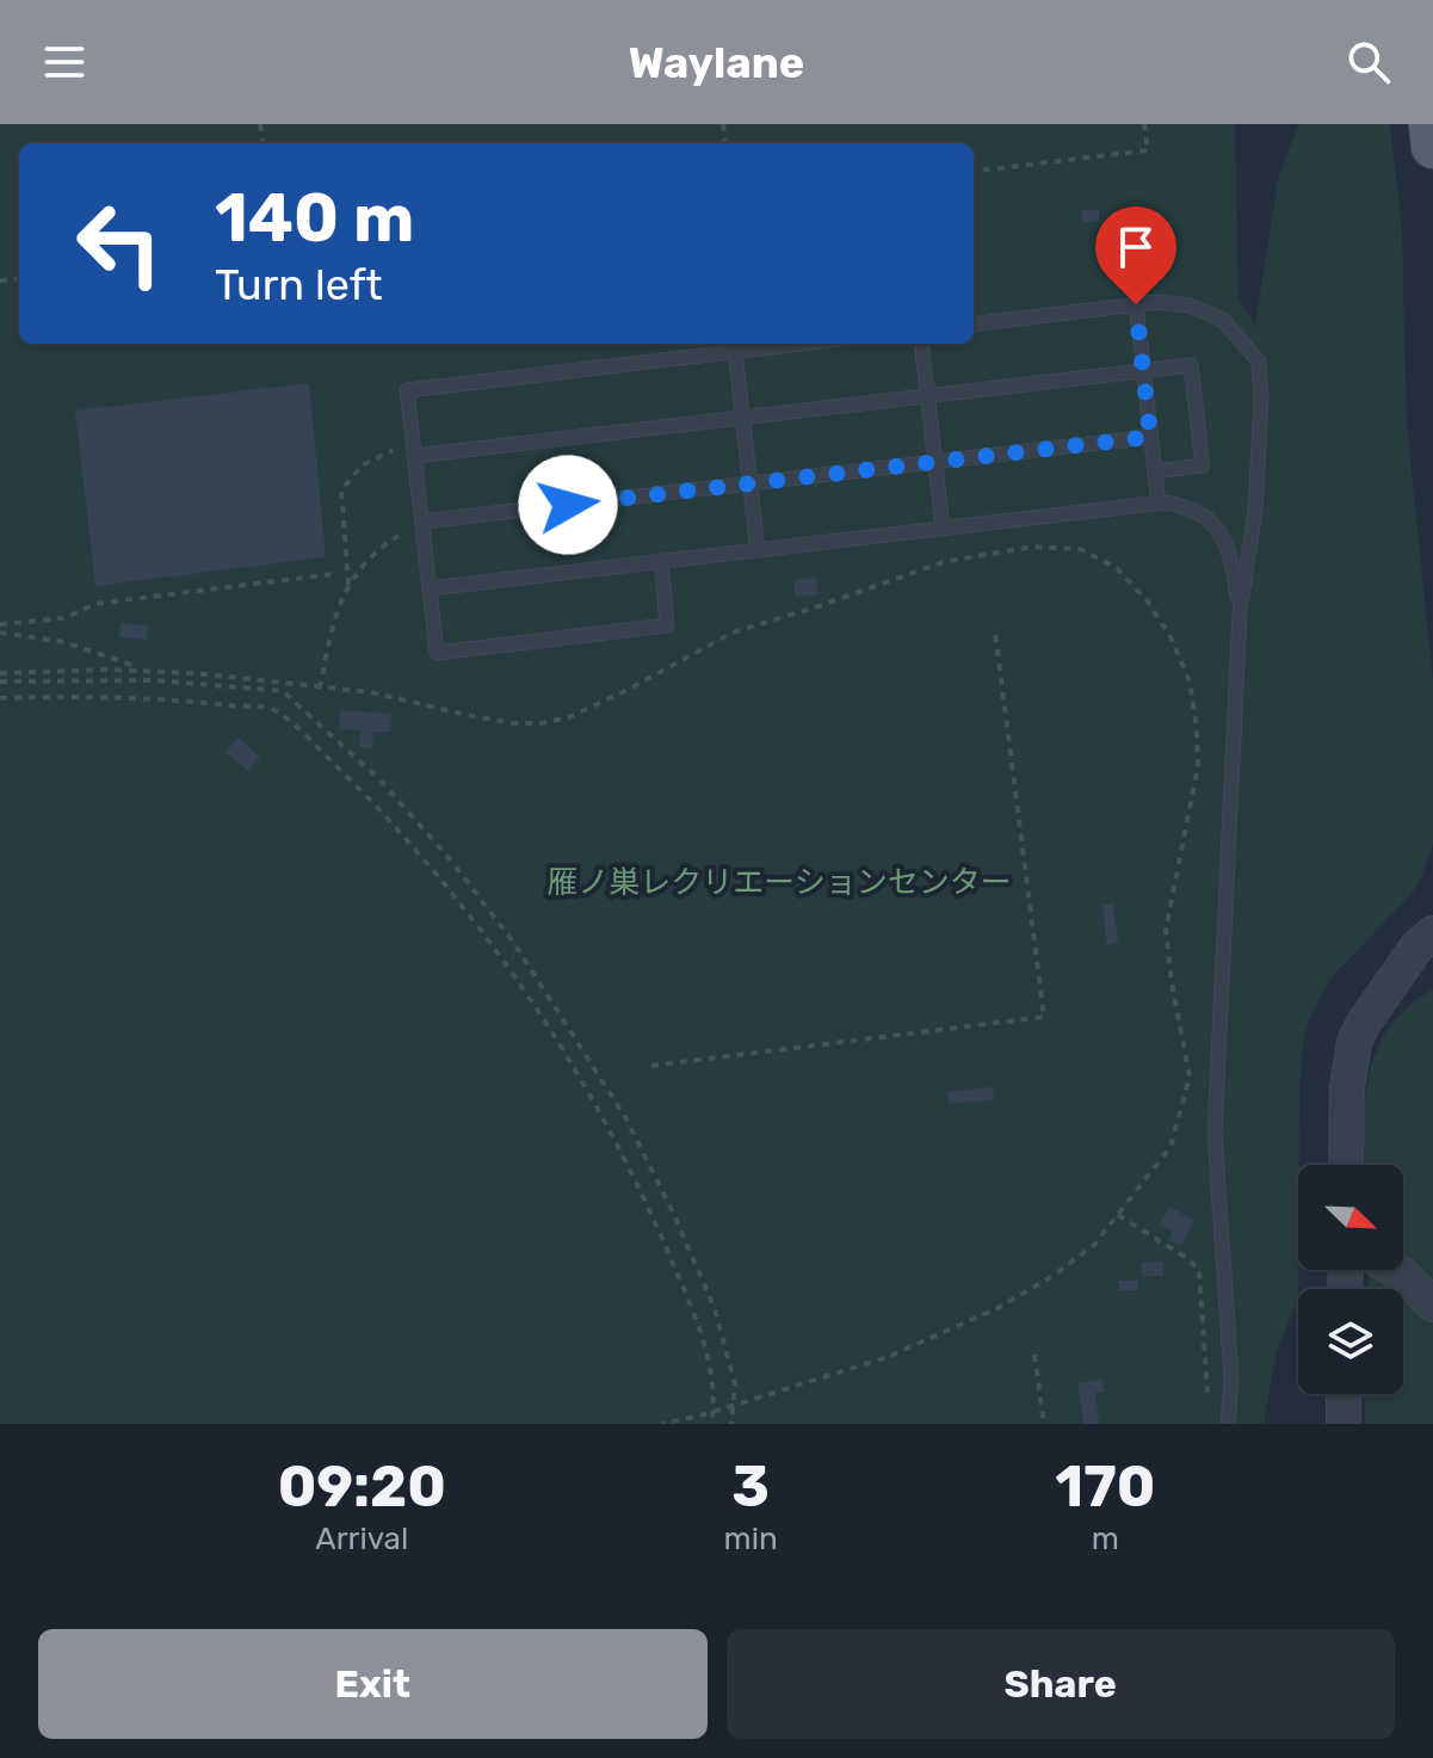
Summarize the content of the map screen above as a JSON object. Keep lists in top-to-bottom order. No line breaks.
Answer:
{"parks":["雁ノ巣レクリエーションセンター"],"north":"bottom right","page":{"header":"Waylane","turn":["140 m","Turn left"],"eta":["09:20","Arrival","3","min","170","m"],"buttons":["Exit","Share"]}}
